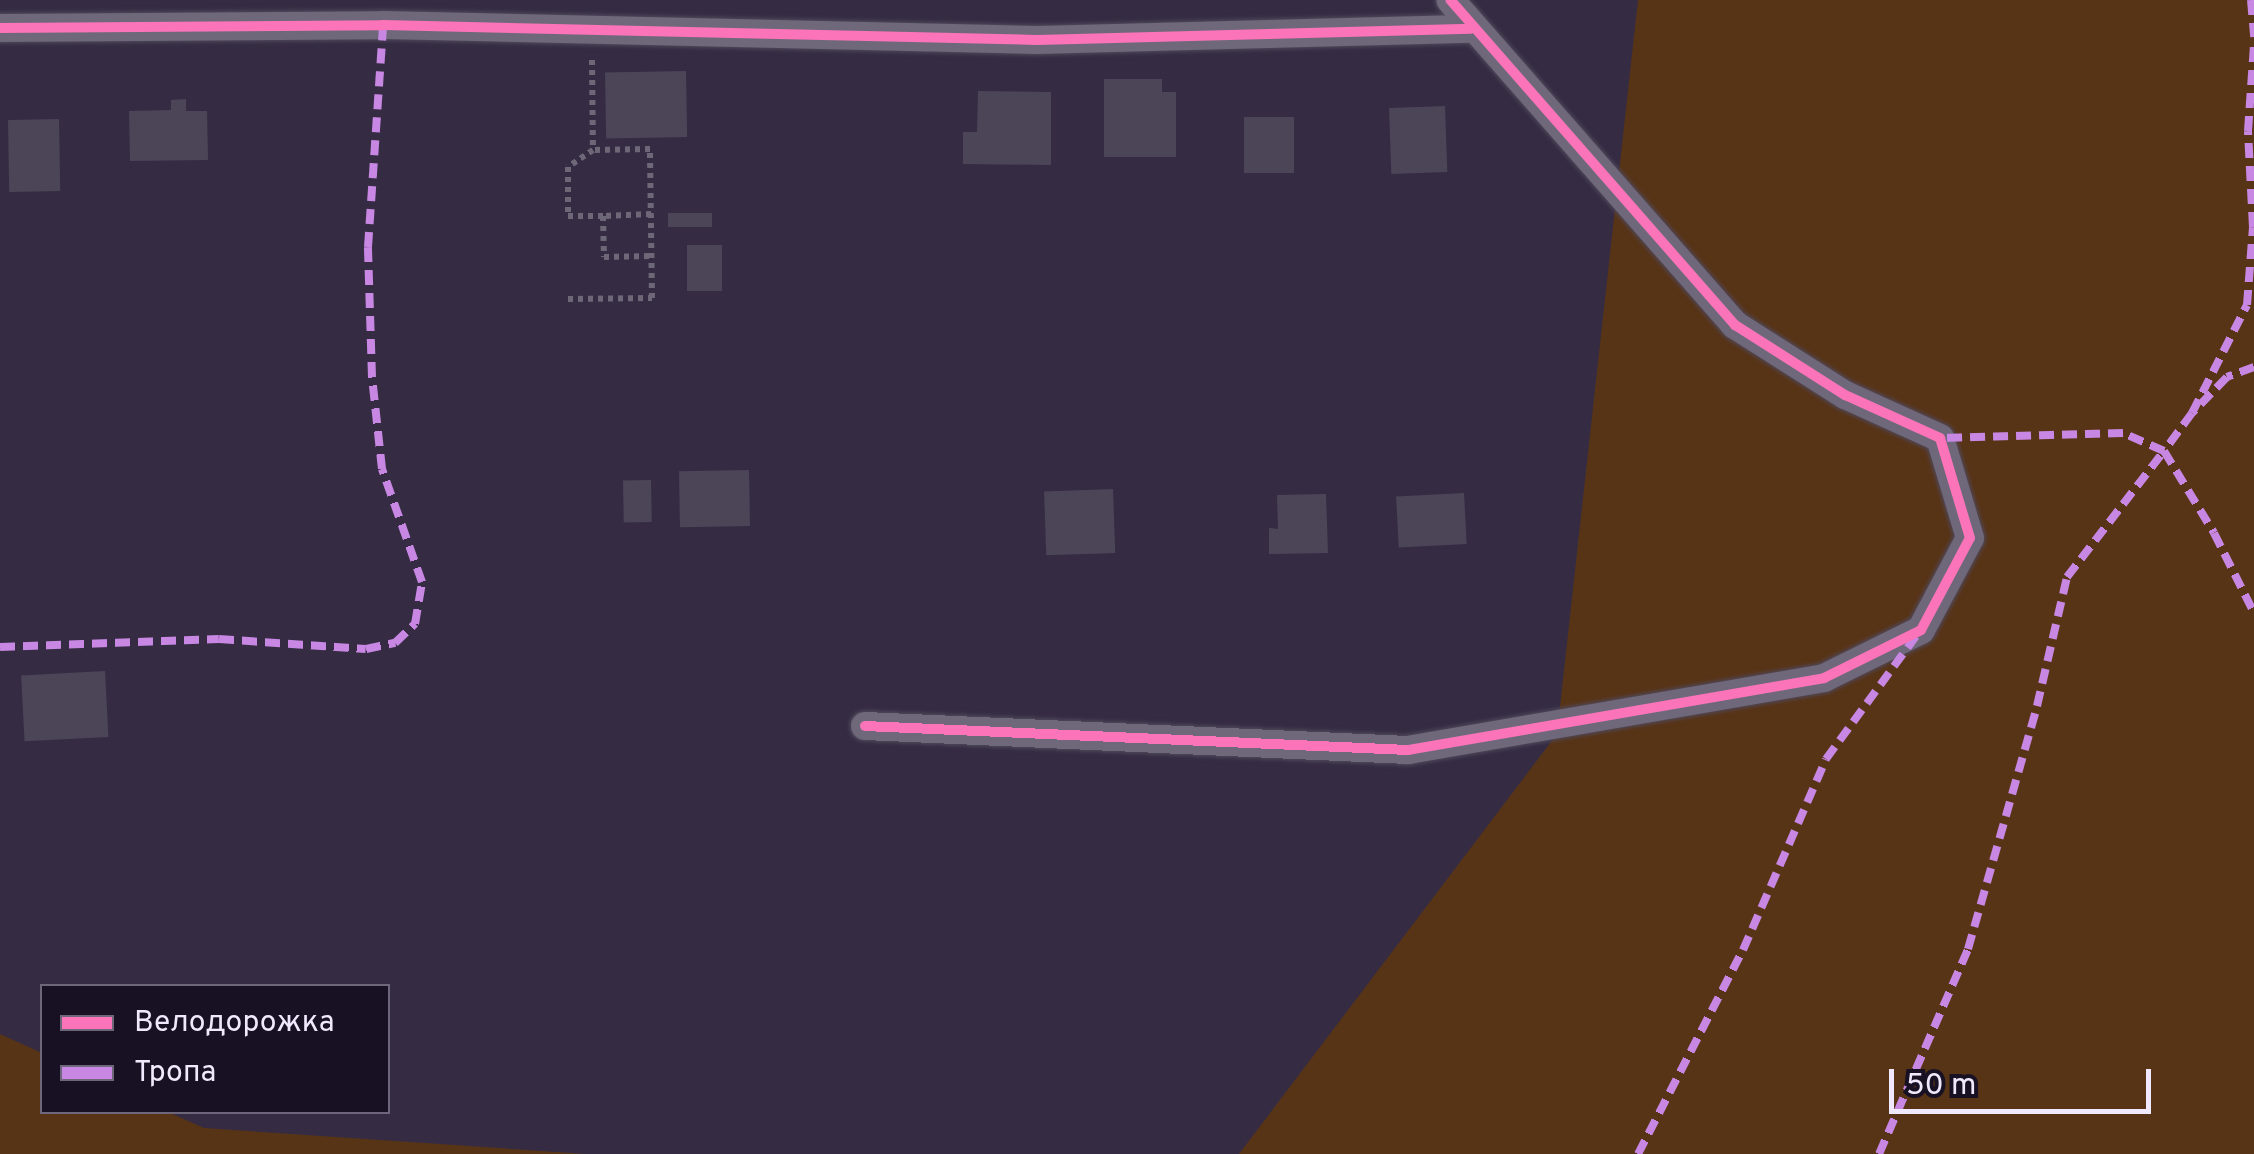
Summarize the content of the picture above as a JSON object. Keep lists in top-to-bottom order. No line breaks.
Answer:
{"legend":["Велодорожка","Тропа"],"scale_bar":"50 m"}
